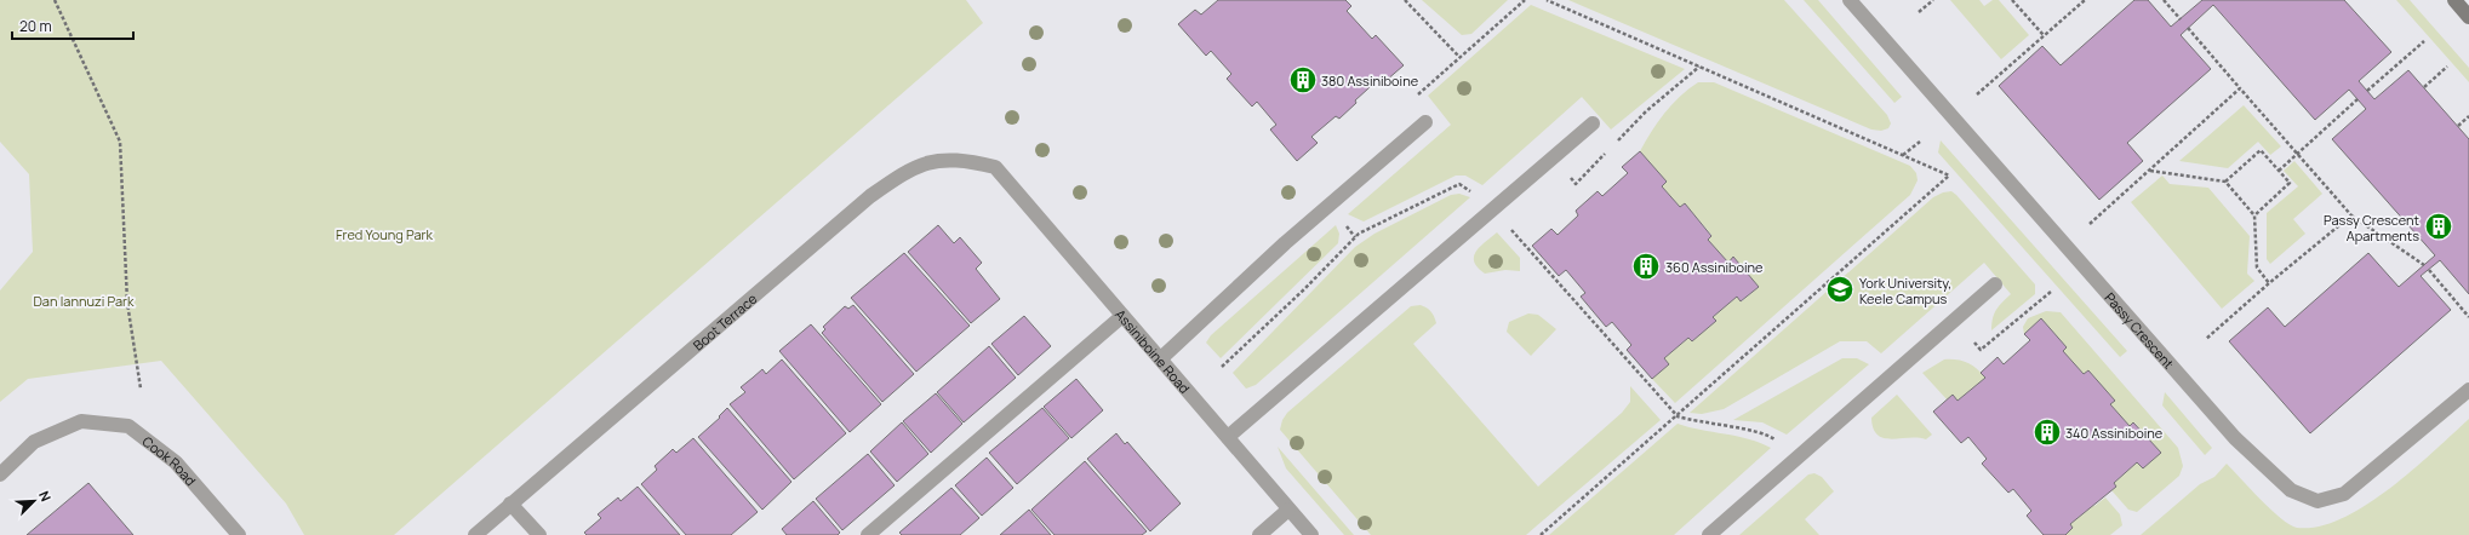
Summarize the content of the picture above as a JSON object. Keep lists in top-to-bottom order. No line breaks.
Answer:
{"streets":{"street":["Boot Terrace","Passy Crescent","Assiniboine Road","Cook Road"]},"crossings":[["Boot Terrace","Assiniboine Road"]],"parks":["Fred Young Park","Dan Iannuzi Park"],"places":{"building":["380 Assiniboine","Passy Crescent Apartments","360 Assiniboine","340 Assiniboine"],"school or university":["York University, Keele Campus"]},"scale_bar":"20 m","north":"top right"}
